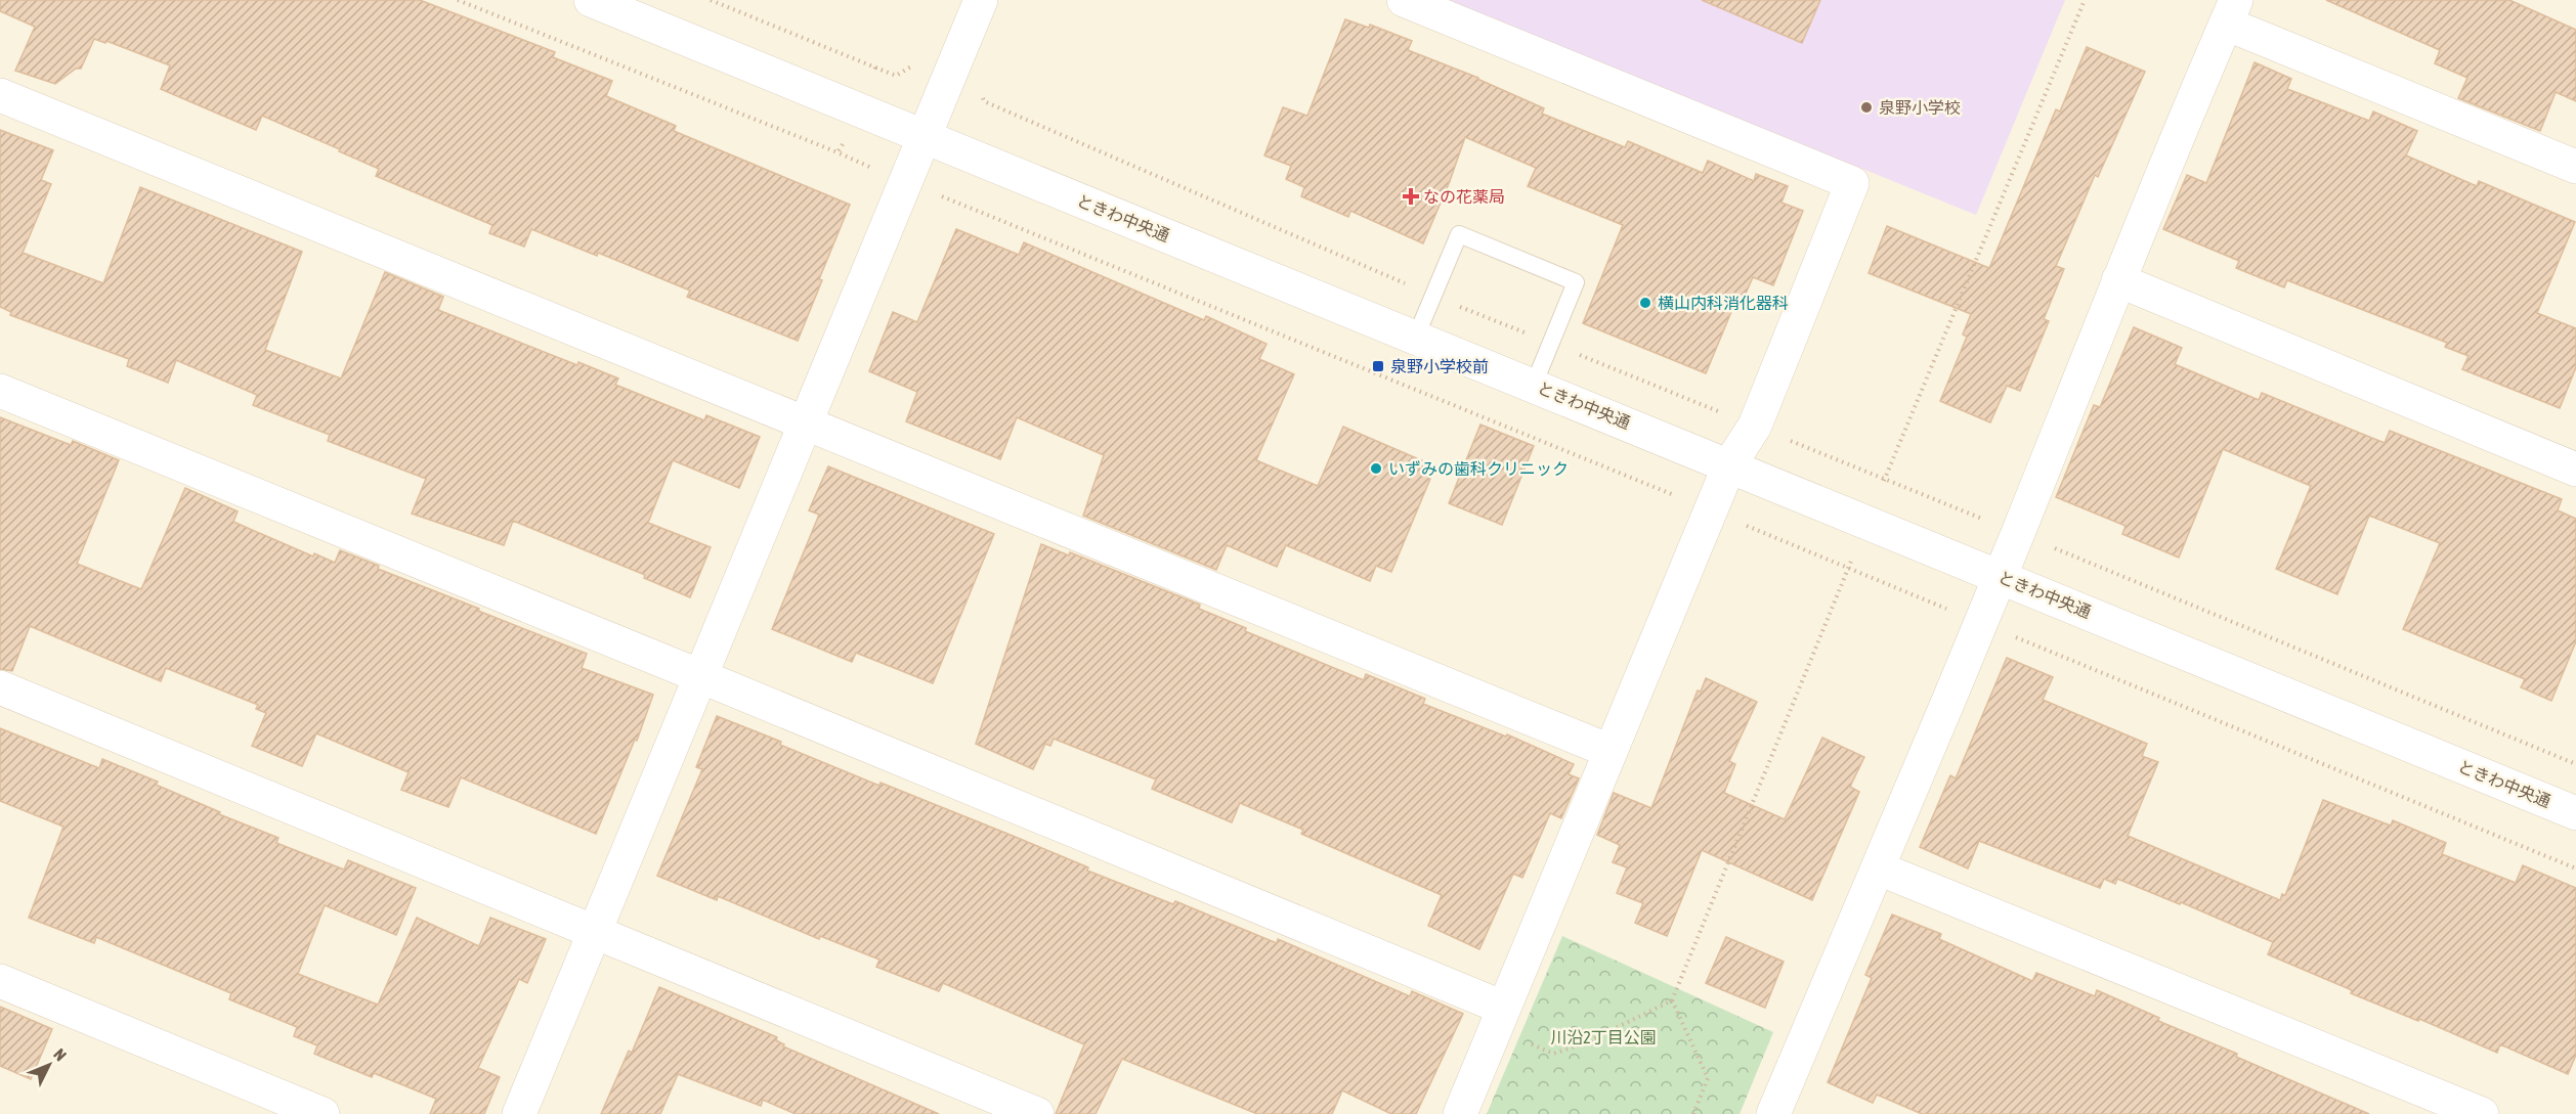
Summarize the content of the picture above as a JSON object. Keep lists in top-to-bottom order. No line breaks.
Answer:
{"streets":{"street":["ときわ中央通"]},"parks":["川沿2丁目公園"],"places":{"other":["泉野小学校","横山内科消化器科","いずみの歯科クリニック"],"health":["なの花薬局"],"transit":["泉野小学校前"]},"north":"top right"}
